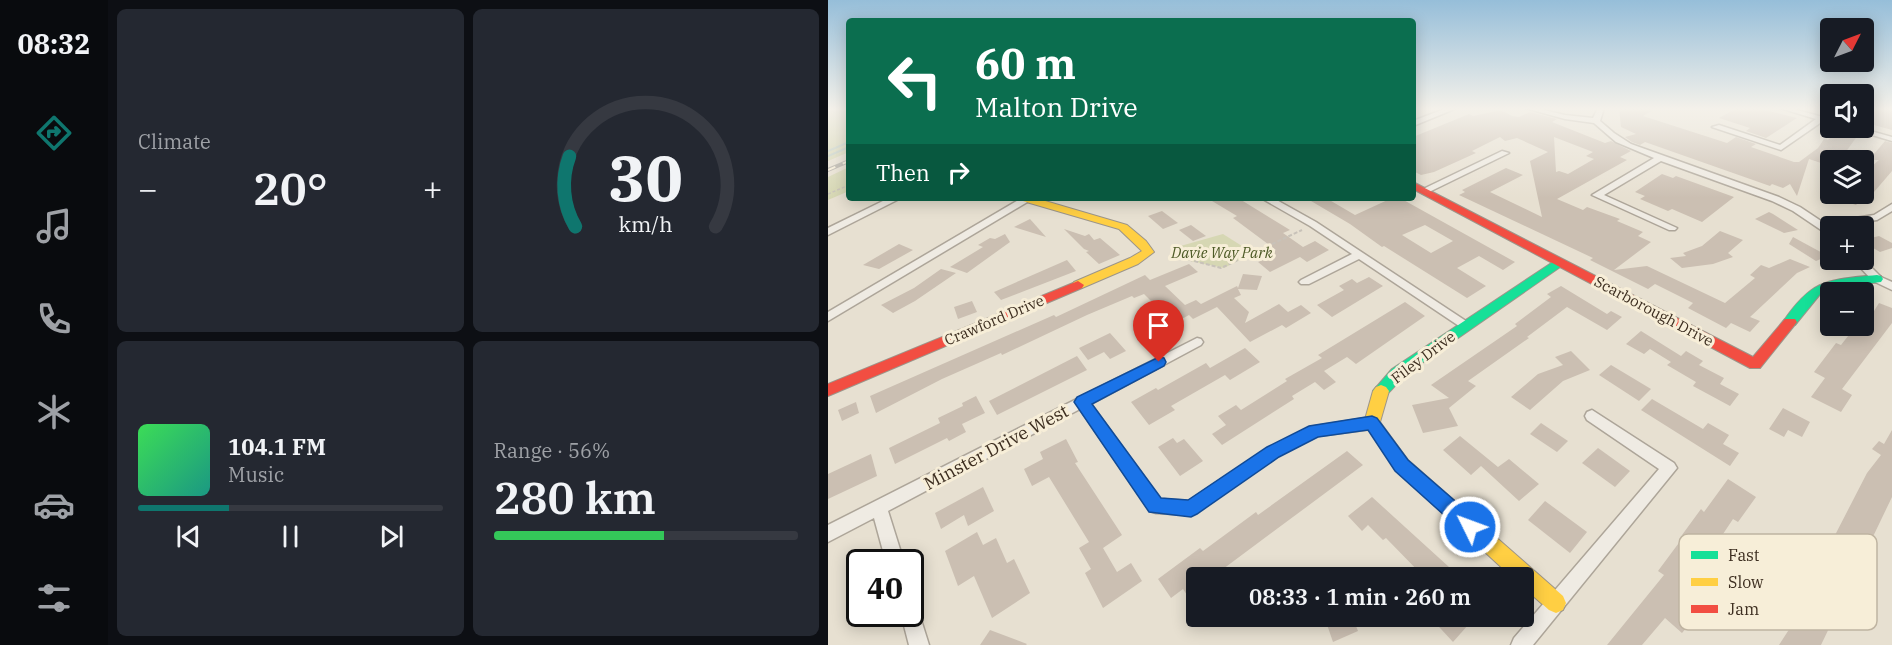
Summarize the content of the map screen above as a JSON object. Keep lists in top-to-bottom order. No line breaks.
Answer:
{"streets":{"street":["Scarborough Drive","Crawford Drive","Filey Drive","Minster Drive West"]},"crossings":[["Scarborough Drive","Filey Drive"]],"parks":["Davie Way Park"],"legend":["Fast","Slow","Jam"],"north":"top right","page":{"tabs":"08:32","tile":["Climate",["Range · 56%","280 km"]],"map_buttons":["+","−"],"turn":["60 m","Malton Drive"],"then":"Then","heat":["−","20°","+"],"song":["104.1 FM","Music"],"limit":"40","trip":"08:33 · 1 min · 260 m","gauge":["30","km/h"]}}
